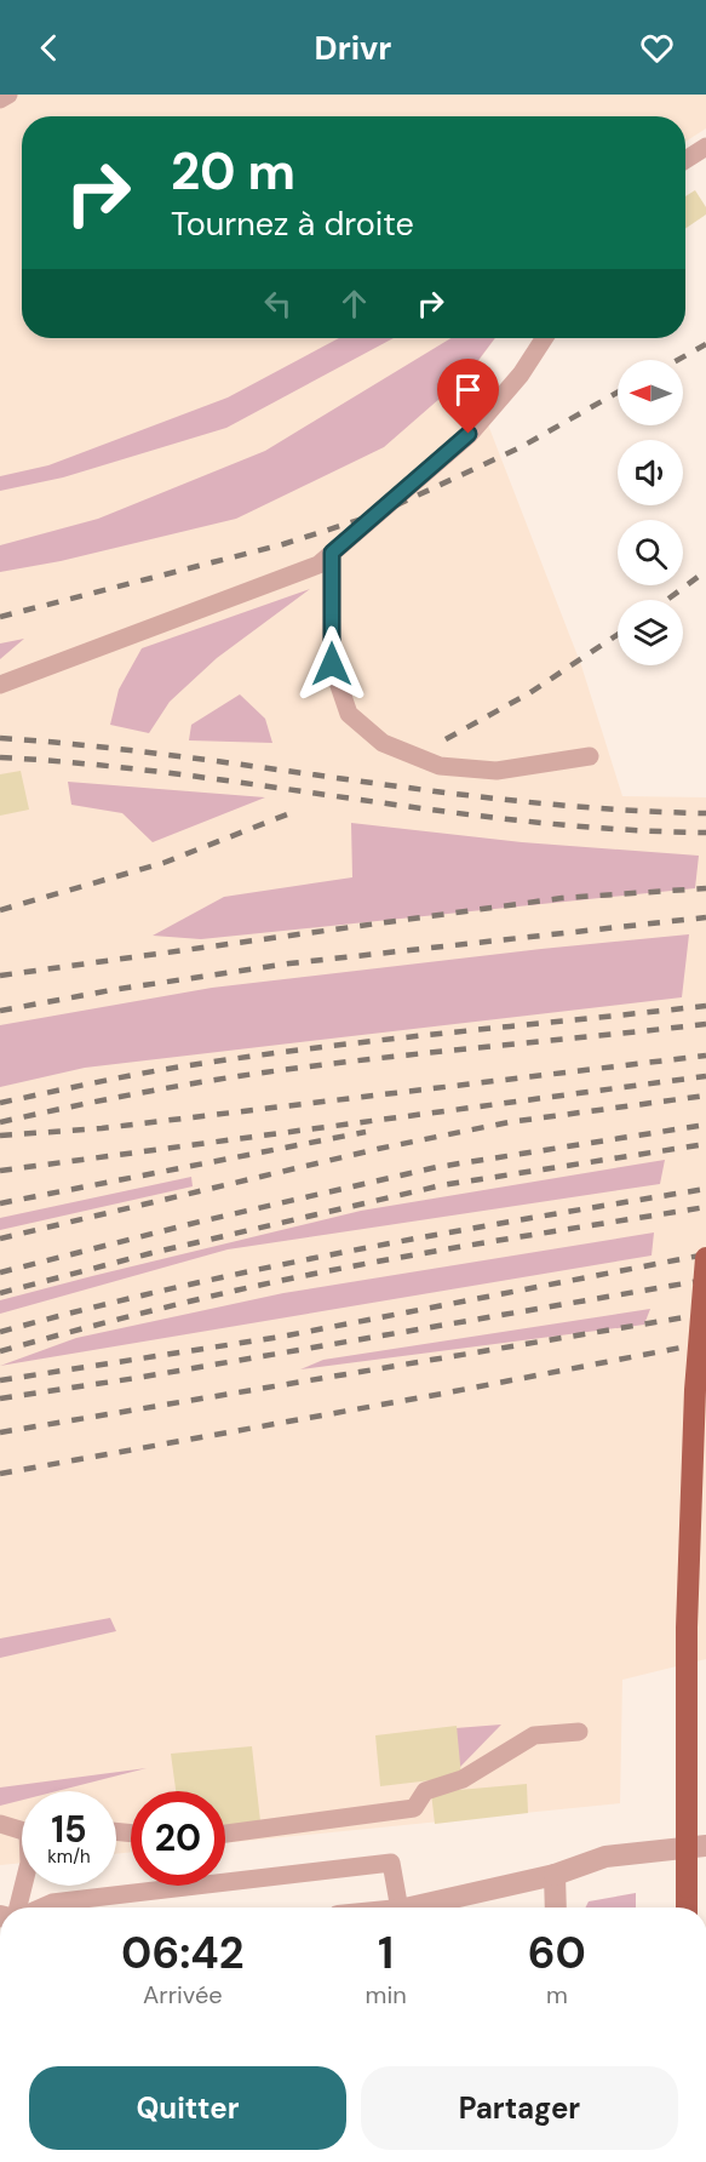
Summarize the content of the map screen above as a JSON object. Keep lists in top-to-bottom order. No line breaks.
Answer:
{"north":"left","page":{"header":"Drivr","turn":["20 m","Tournez à droite"],"speed":"15 km/h","limit":"20","eta":["06:42","Arrivée","1","min","60","m"],"buttons":["Quitter","Partager"]}}
